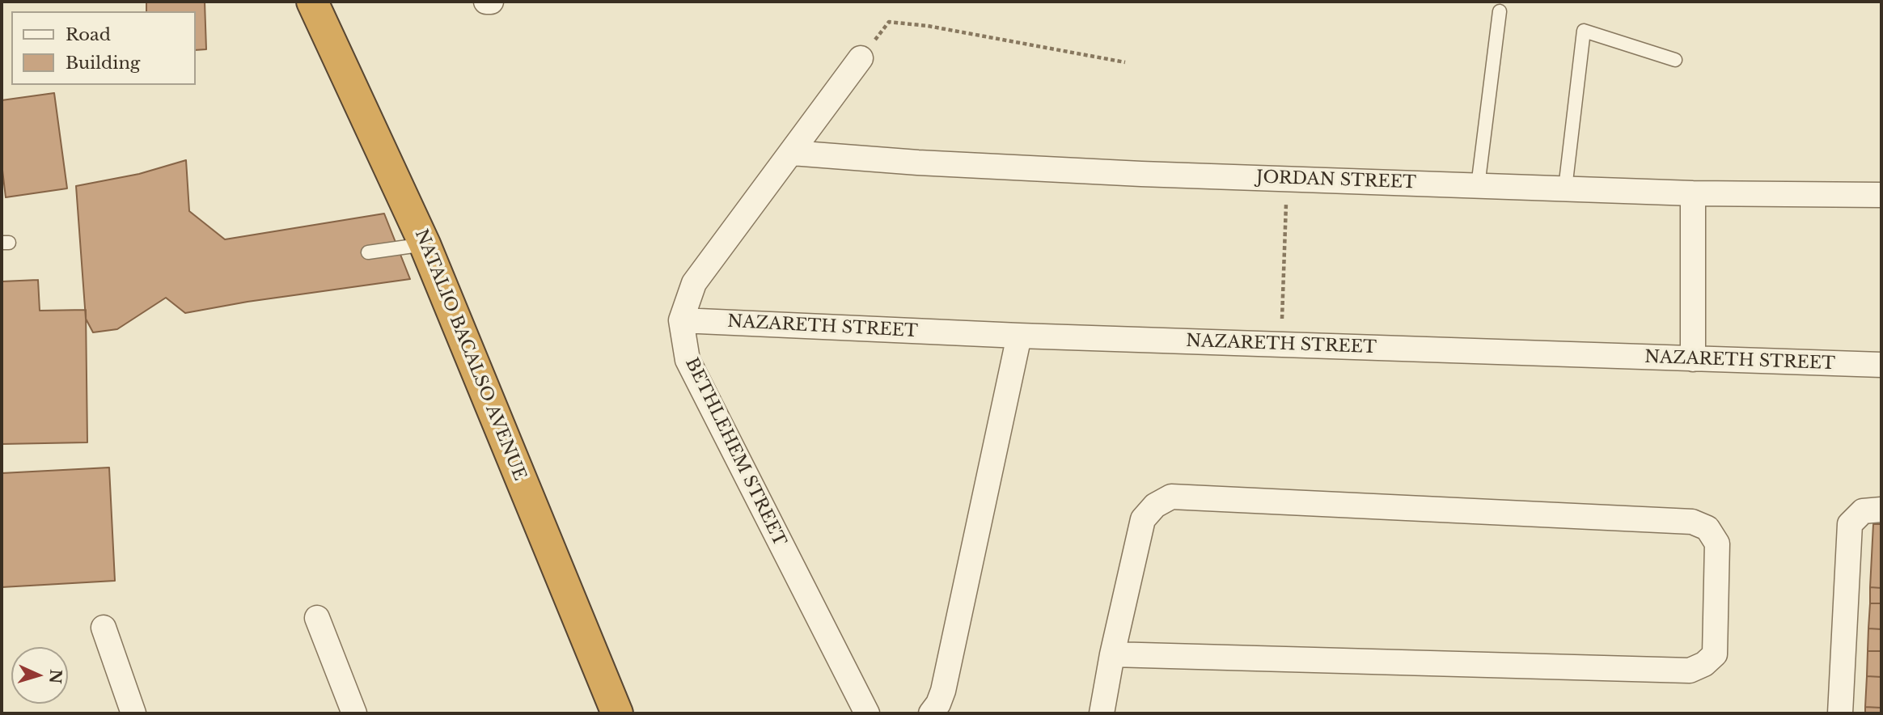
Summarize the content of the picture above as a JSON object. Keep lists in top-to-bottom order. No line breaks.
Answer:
{"streets":{"highway":["NATALIO BACALSO AVENUE"],"street":["JORDAN STREET","NAZARETH STREET","BETHLEHEM STREET"]},"crossings":[["JORDAN STREET","BETHLEHEM STREET"],["NAZARETH STREET","BETHLEHEM STREET"]],"legend":["Road","Building"],"north":"right"}
